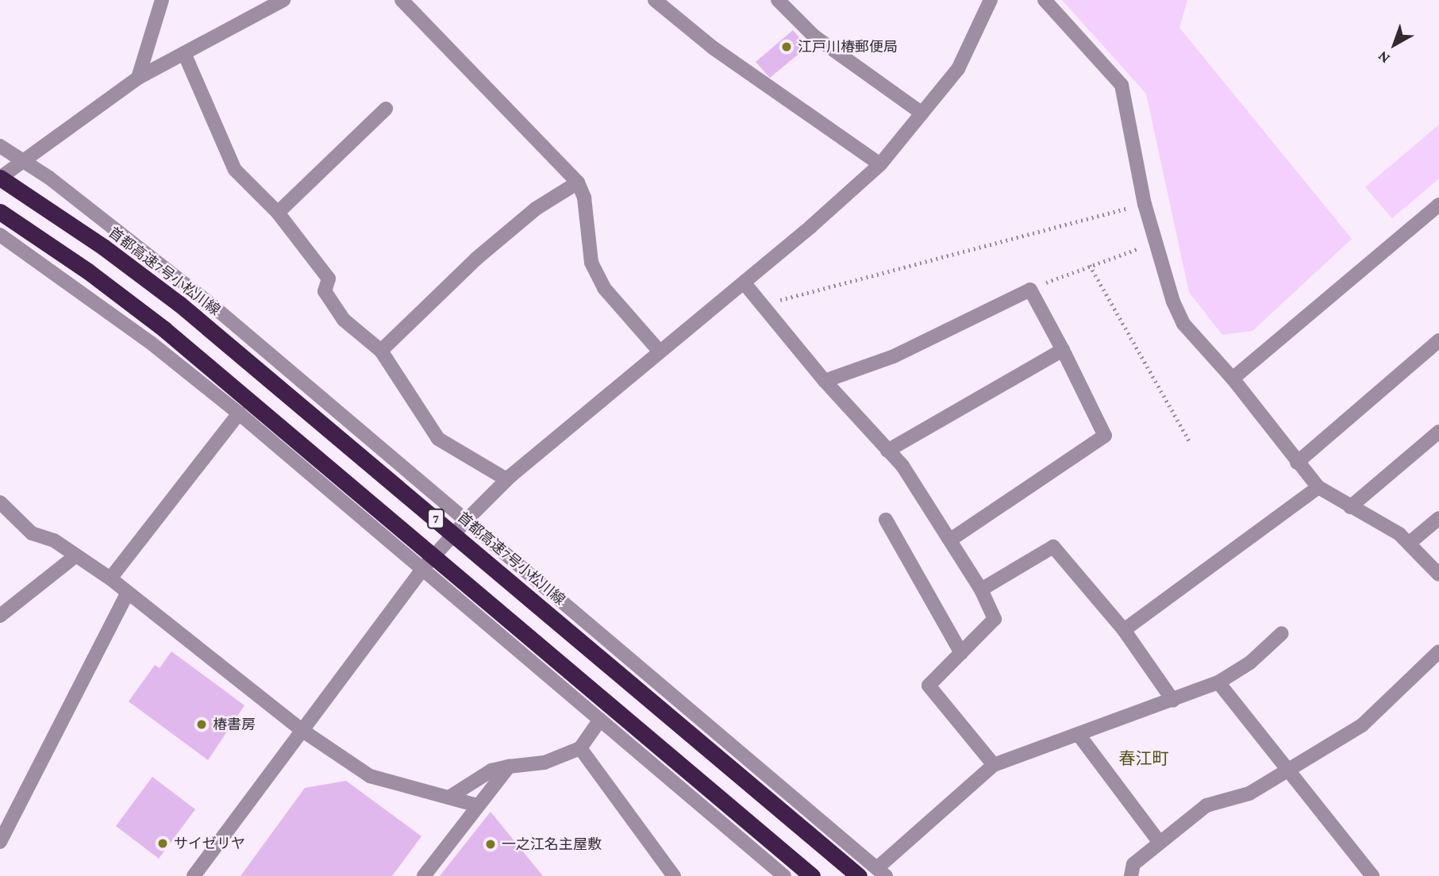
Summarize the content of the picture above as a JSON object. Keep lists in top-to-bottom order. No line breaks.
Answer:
{"streets":{"highway":["首都高速7号小松川線","7"]},"districts":["春江町"],"places":["江戸川椿郵便局","椿書房","サイゼリヤ","一之江名主屋敷"],"north":"bottom left"}
